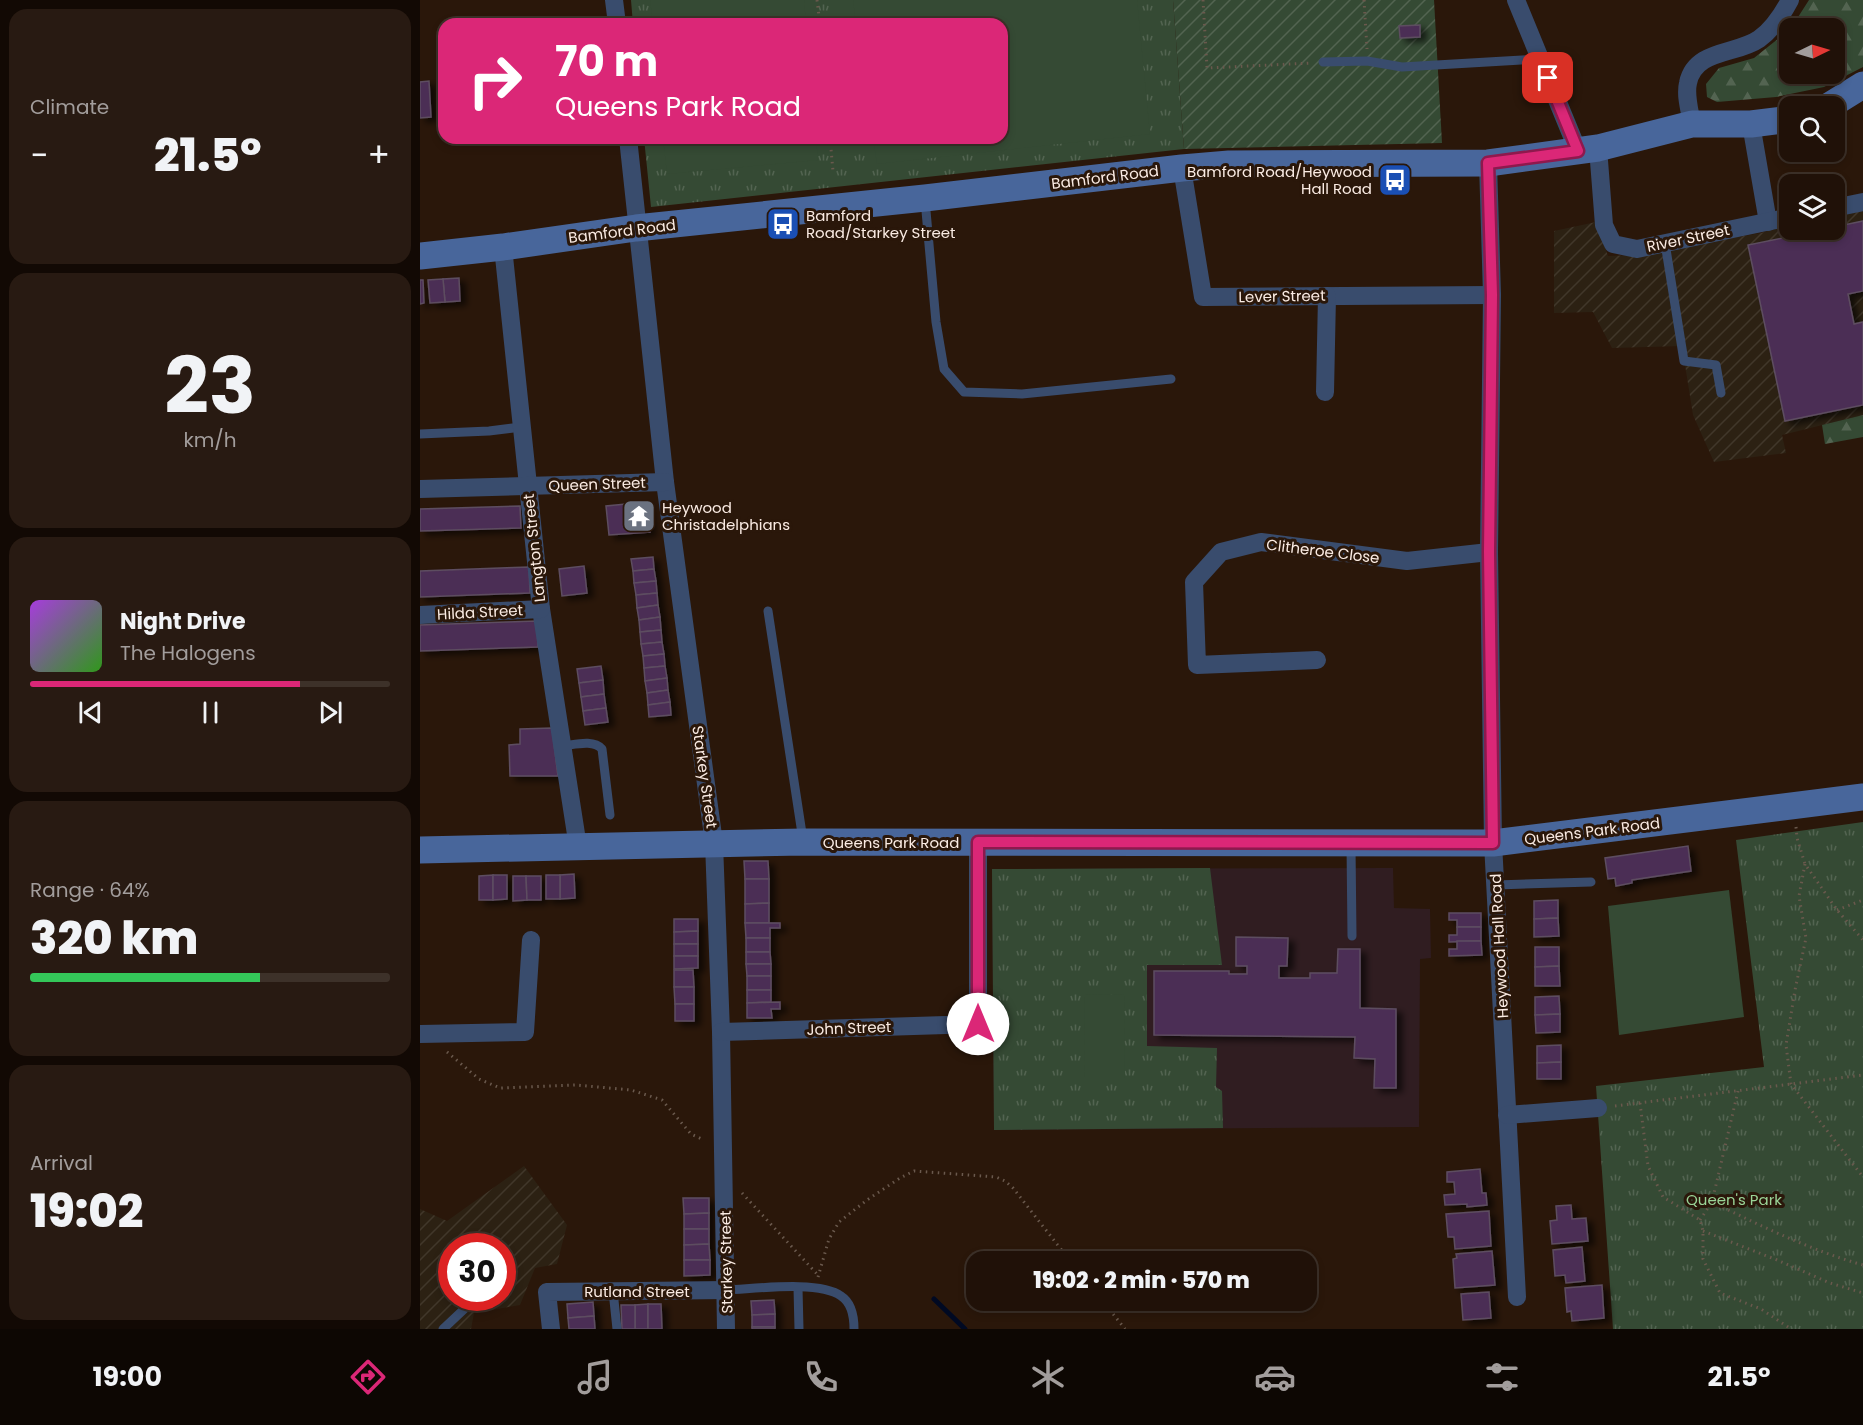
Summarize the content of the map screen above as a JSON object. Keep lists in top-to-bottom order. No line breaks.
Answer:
{"streets":{"street":["Bamford Road","River Street","Lever Street","Queen Street","Langton Street","Clitheroe Close","Hilda Street","Starkey Street","Queens Park Road","Heywood Hall Road","John Street","Rutland Street"]},"crossings":[["Bamford Road","River Street"],["Bamford Road","Lever Street"],["Bamford Road","Langton Street"],["Bamford Road","Starkey Street"],["Bamford Road","Heywood Hall Road"],["Lever Street","Heywood Hall Road"],["Queen Street","Langton Street"],["Queen Street","Starkey Street"],["Langton Street","Hilda Street"],["Langton Street","Queens Park Road"],["Clitheroe Close","Heywood Hall Road"],["Starkey Street","Queens Park Road"],["Starkey Street","John Street"],["Starkey Street","Rutland Street"],["Queens Park Road","Heywood Hall Road"],["Queens Park Road","John Street"]],"parks":["Queen's Park"],"places":{"bus stop":["Bamford Road/Heywood Hall Road","Bamford Road/Starkey Street"],"temple":["Heywood Christadelphians"]},"north":"right","page":{"tile":["Climate",["23","km/h"],["Range · 64%","320 km"],["Arrival","19:02"]],"turn":["70 m","Queens Park Road"],"heat":["−","21.5°","+"],"song":["Night Drive","The Halogens"],"limit":"30","trip":"19:02 · 2 min · 570 m","tabs":["19:00","21.5°"]}}
